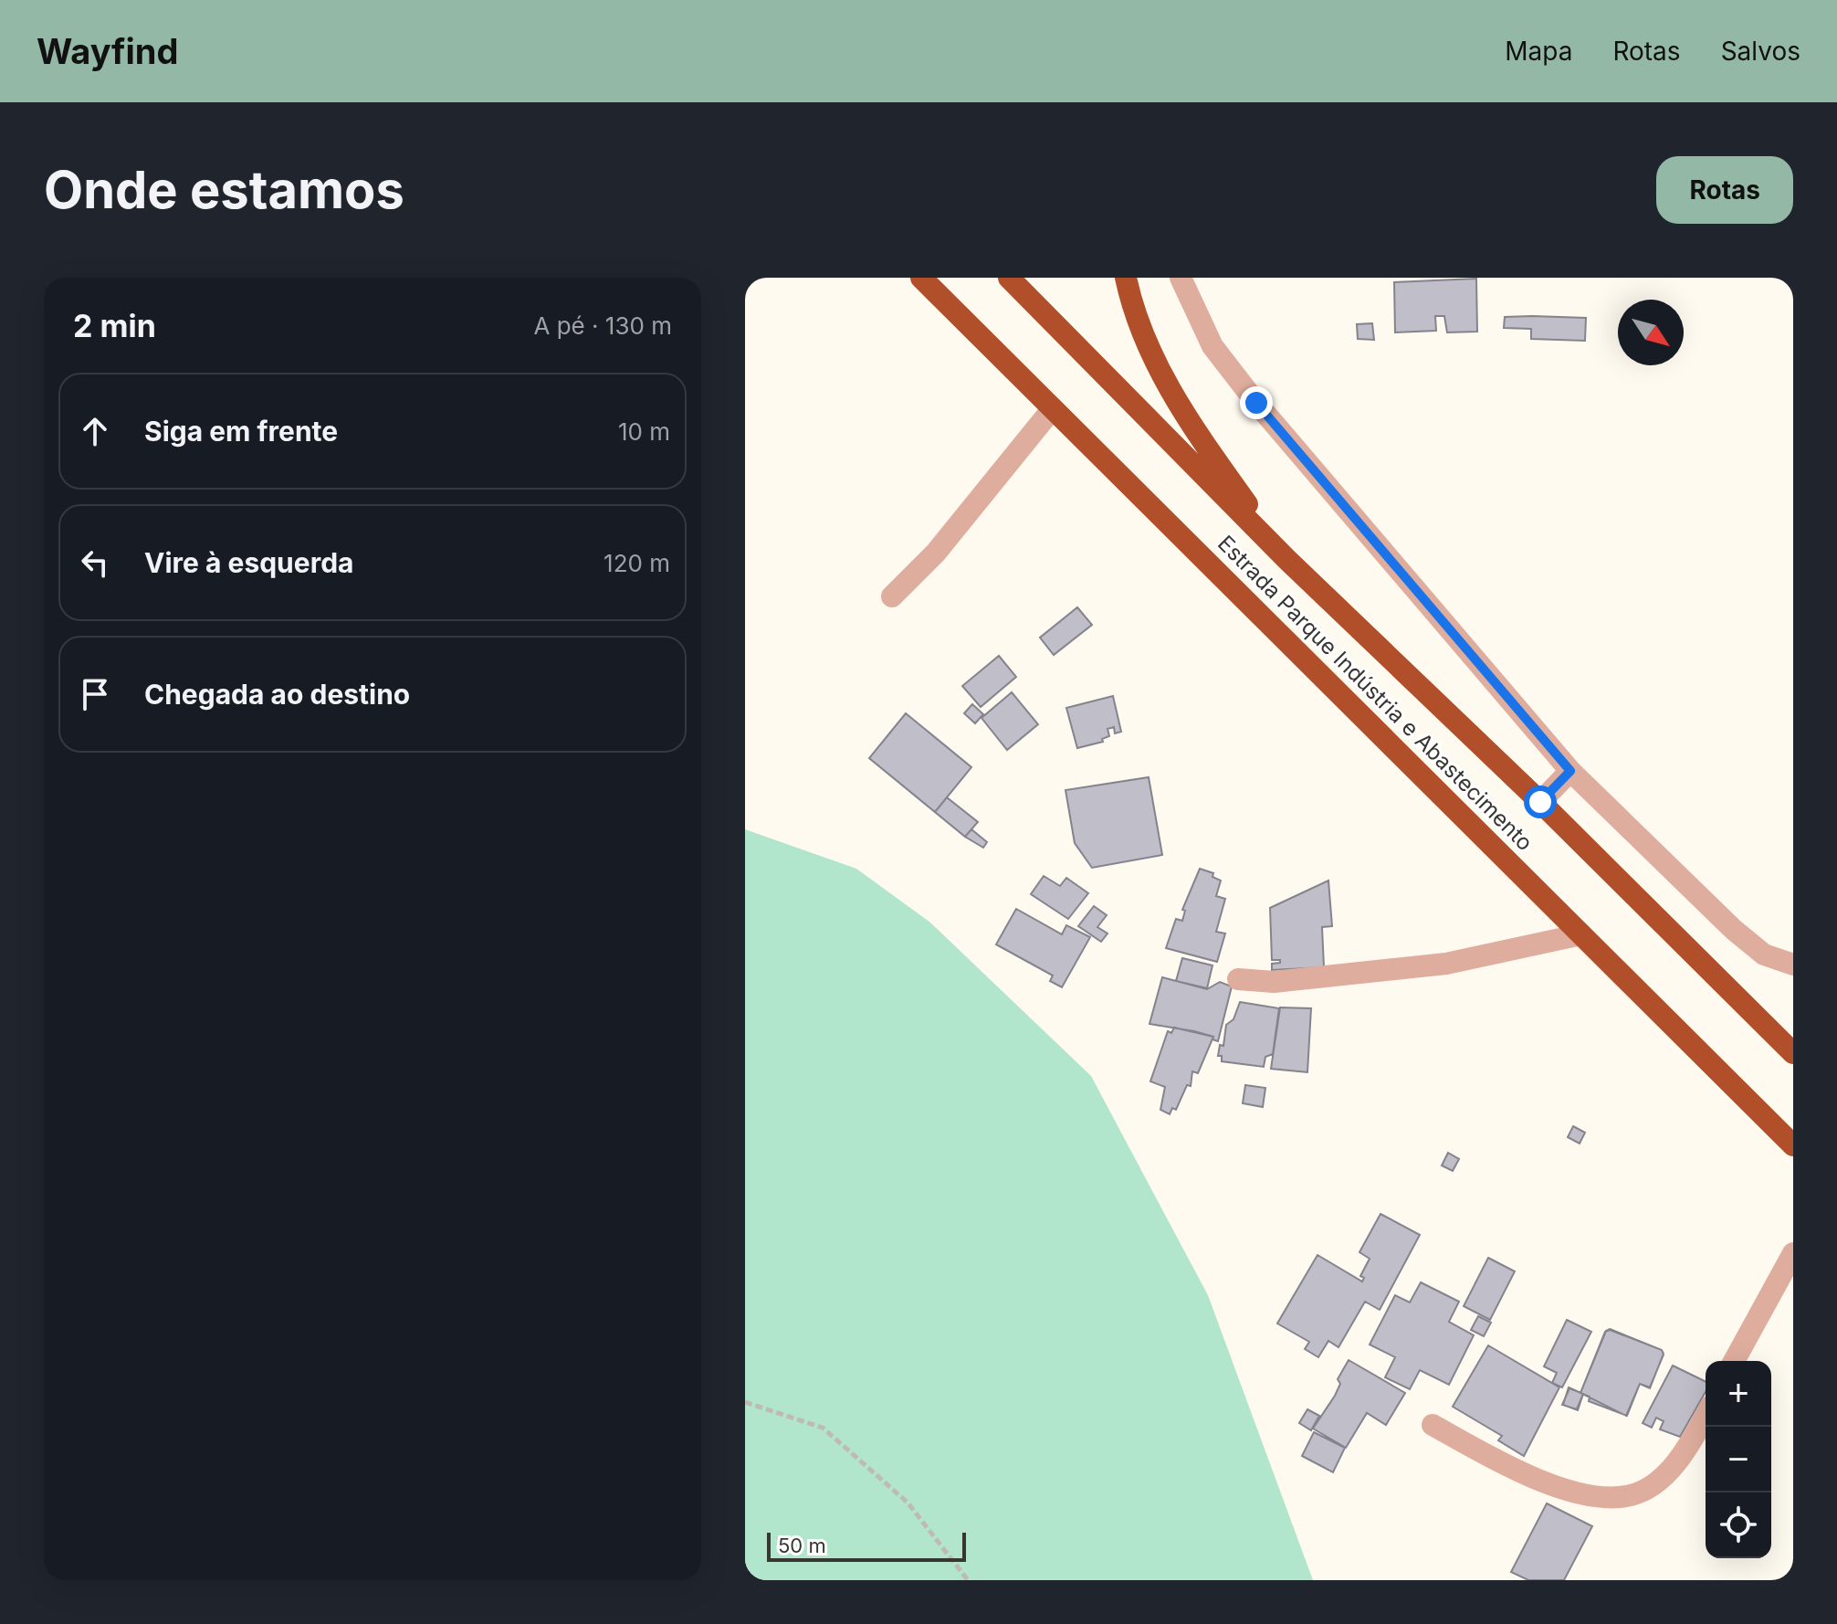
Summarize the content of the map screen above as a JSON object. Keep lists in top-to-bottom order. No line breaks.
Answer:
{"streets":{"highway":["Estrada Parque Indústria e Abastecimento"]},"scale_bar":"50 m","north":"bottom right","page":{"header":"Wayfind","nav":["Mapa","Rotas","Salvos"],"buttons":"Rotas","title":"Onde estamos","heading":["2 min","A pé · 130 m"],"list":[["Siga em frente","10 m"],["Vire à esquerda","120 m"],"Chegada ao destino"],"map_buttons":["+","−"],"scale":"50 m"}}
